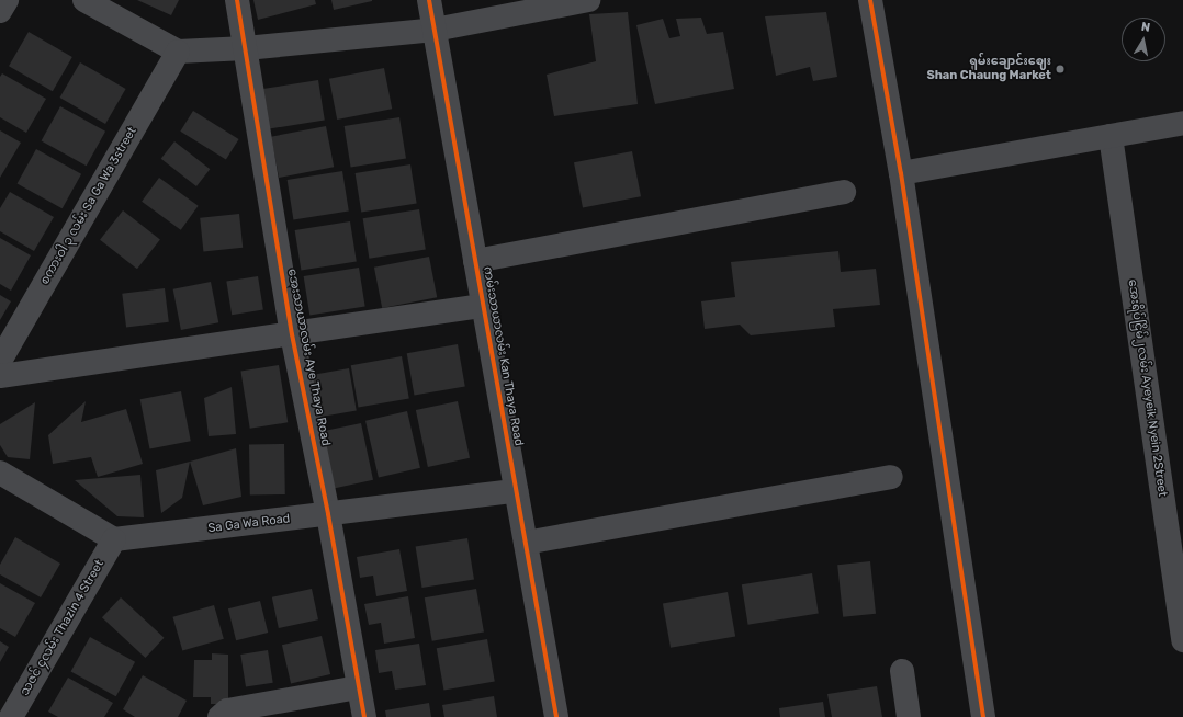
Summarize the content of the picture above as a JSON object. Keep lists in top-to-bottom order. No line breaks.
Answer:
{"streets":{"street":["စကားဝါ ၃ လမ်း Sa Ga Wa 3street","ကမ်းသာယာလမ်း Kan Thaya Road","အေးသာယာလမ်း Aye Thaya Road","အေးရိပ်ငြိမ်၂လမ်း Ayeyeik Nyein 2Street","Sa Ga Wa Road","သဇင် ၄လမ်း Thazin 4 Street"]},"crossings":[["ကမ်းသာယာလမ်း Kan Thaya Road","Sa Ga Wa Road"],["အေးသာယာလမ်း Aye Thaya Road","Sa Ga Wa Road"],["Sa Ga Wa Road","သဇင် ၄လမ်း Thazin 4 Street"]],"places":["ရှမ်းချောင်းဈေး Shan Chaung Market"],"north":"top"}
